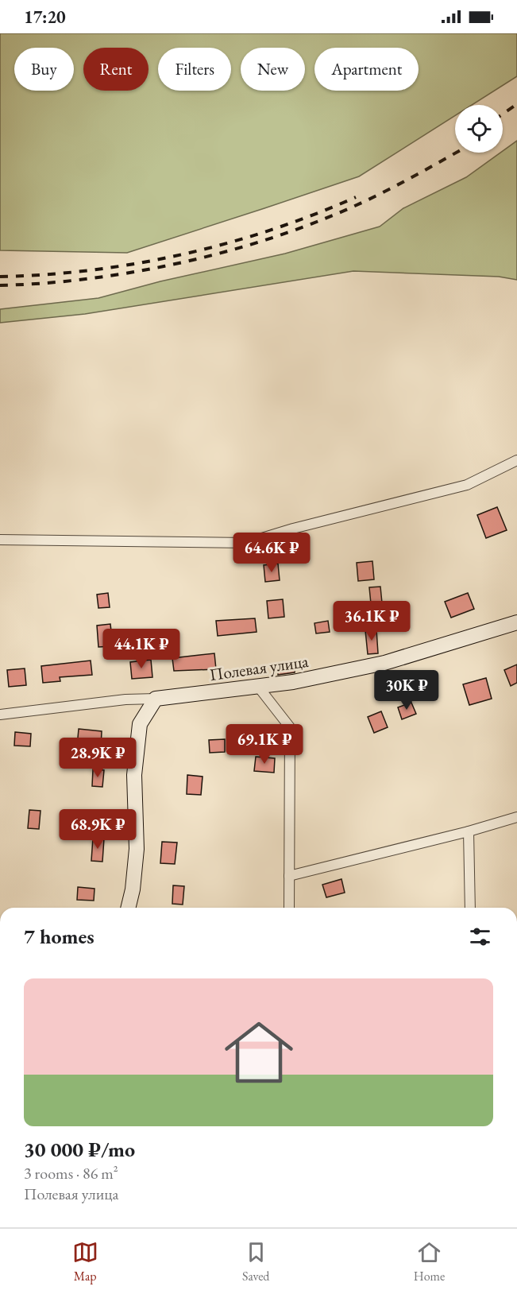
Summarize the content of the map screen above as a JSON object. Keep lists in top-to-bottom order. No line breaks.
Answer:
{"streets":{"street":["Полевая улица"]},"page":{"status":"17:20","chip":["Buy","Rent","Filters","New","Apartment"],"price":["64.6K ₽","36.1K ₽","44.1K ₽","30K ₽","69.1K ₽","28.9K ₽","68.9K ₽"],"heading":"7 homes","list":[{"name":"30 000 ₽/mo","note":"3 rooms · 86 m² · Полевая улица"}],"tabs":["Map","Saved","Home"]}}
